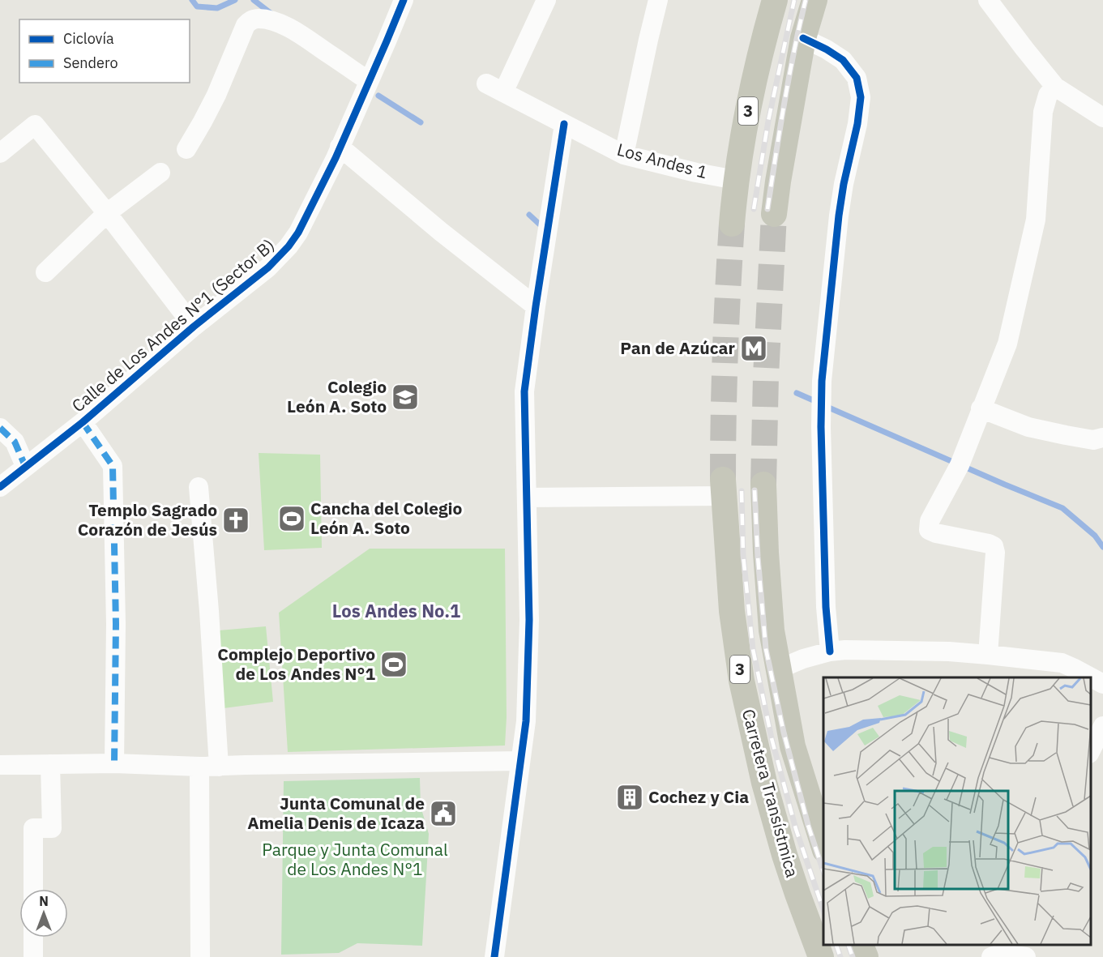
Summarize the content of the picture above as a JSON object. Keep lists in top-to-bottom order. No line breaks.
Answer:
{"streets":{"main road":["3","Carretera Transístmica"],"street":["Los Andes 1","Calle de Los Andes N°1 (Sector B)"]},"crossings":[["3","Los Andes 1"]],"districts":["Los Andes No.1"],"parks":["Parque y Junta Comunal de Los Andes N°1"],"places":{"metro station":["Pan de Azúcar"],"school or university":["Colegio León A. Soto"],"sports":["Cancha del Colegio León A. Soto","Complejo Deportivo de Los Andes N°1"],"church":["Templo Sagrado Corazón de Jesús"],"building":["Cochez y Cia"],"public building":["Junta Comunal de Amelia Denis de Icaza"]},"legend":["Ciclovía","Sendero"],"north":"top"}
